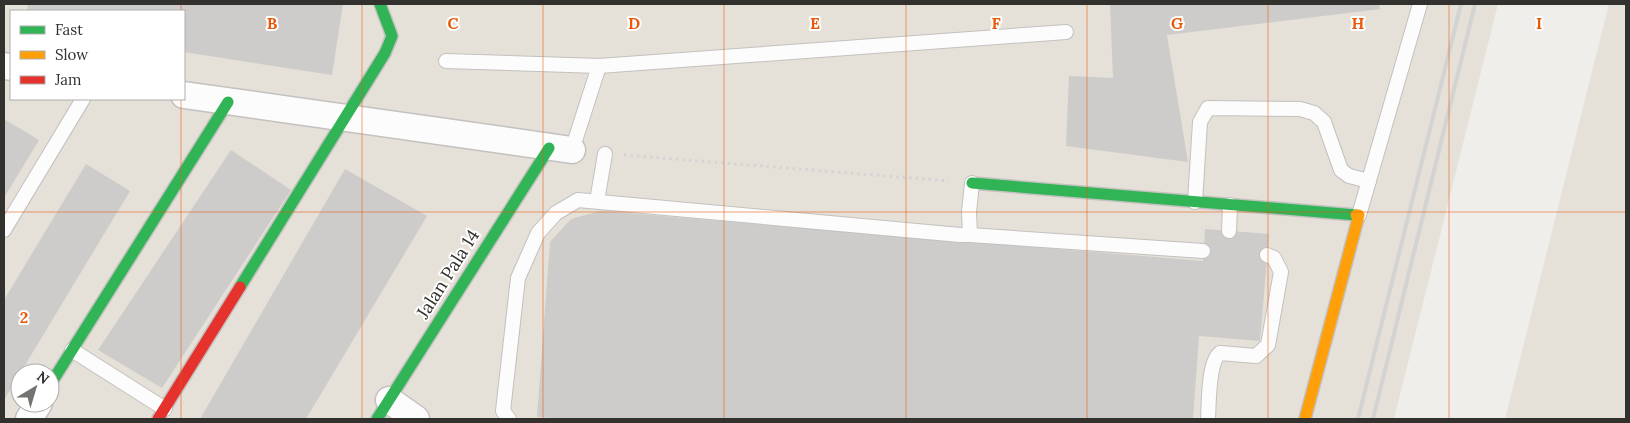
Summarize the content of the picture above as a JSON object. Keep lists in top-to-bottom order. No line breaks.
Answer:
{"streets":{"street":["Jalan Pala 14"]},"legend":["Fast","Slow","Jam"],"north":"top right","grid":{"columns":["B","C","D","E","F","G","H","I"],"rows":["2"]}}
